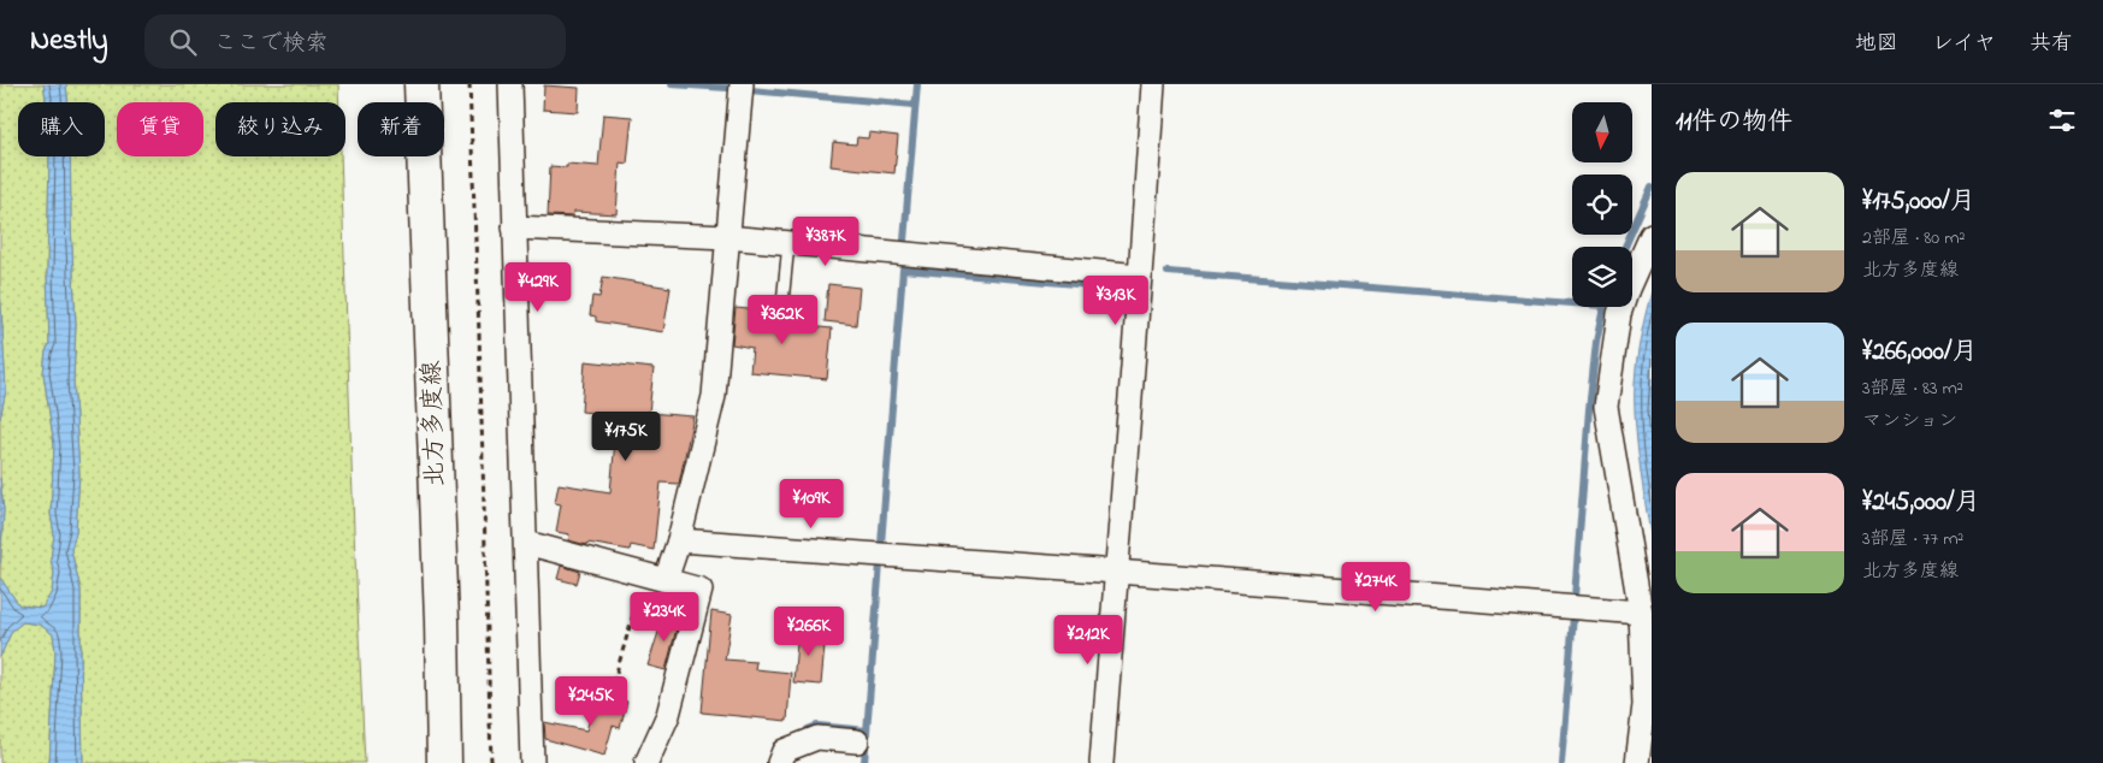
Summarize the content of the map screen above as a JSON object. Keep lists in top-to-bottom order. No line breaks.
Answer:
{"streets":{"main road":["北方多度線"]},"north":"bottom","page":{"header":"Nestly","search":"ここで検索","nav":["地図","レイヤ","共有"],"heading":"11件の物件","chip":["購入","賃貸","絞り込み","新着"],"list":[{"name":"¥175,000/月","note":"2部屋 · 80 m² · 北方多度線"},{"name":"¥266,000/月","note":"3部屋 · 83 m² · マンション"},{"name":"¥245,000/月","note":"3部屋 · 77 m² · 北方多度線"}],"price":["¥387K","¥429K","¥313K","¥362K","¥175K","¥109K","¥274K","¥234K","¥266K","¥212K","¥245K"]}}
